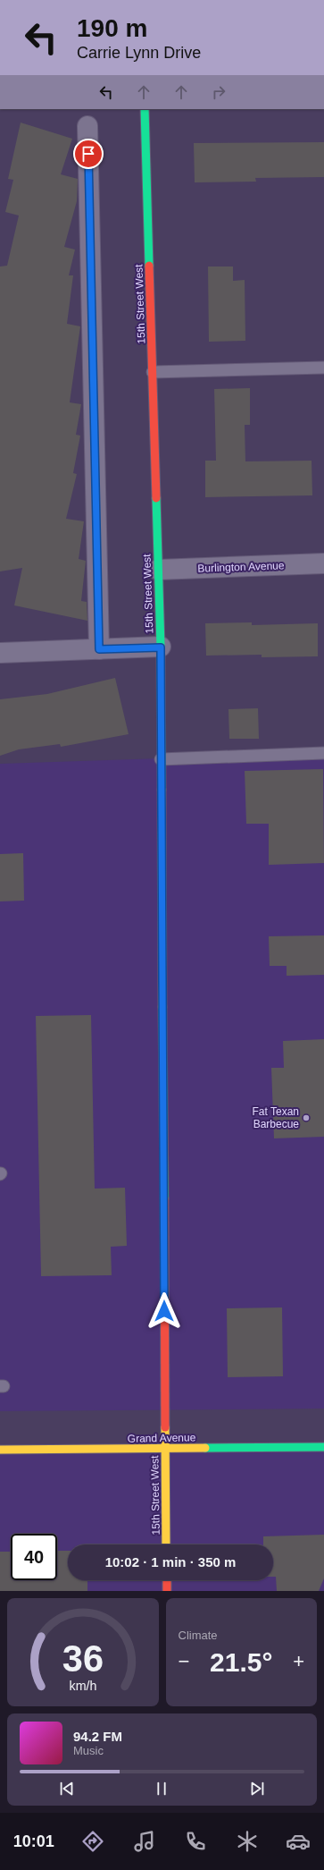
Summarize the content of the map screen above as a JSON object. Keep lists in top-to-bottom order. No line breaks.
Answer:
{"streets":{"street":["15th Street West","Burlington Avenue","Grand Avenue"]},"crossings":[["15th Street West","Burlington Avenue"],["15th Street West","Grand Avenue"]],"places":["Fat Texan Barbecue"],"page":{"turn":["190 m","Carrie Lynn Drive"],"limit":"40","trip":"10:02 · 1 min · 350 m","tile":"Climate","heat":["−","21.5°","+"],"song":["94.2 FM","Music"],"tabs":"10:01","gauge":["36","km/h"]}}
